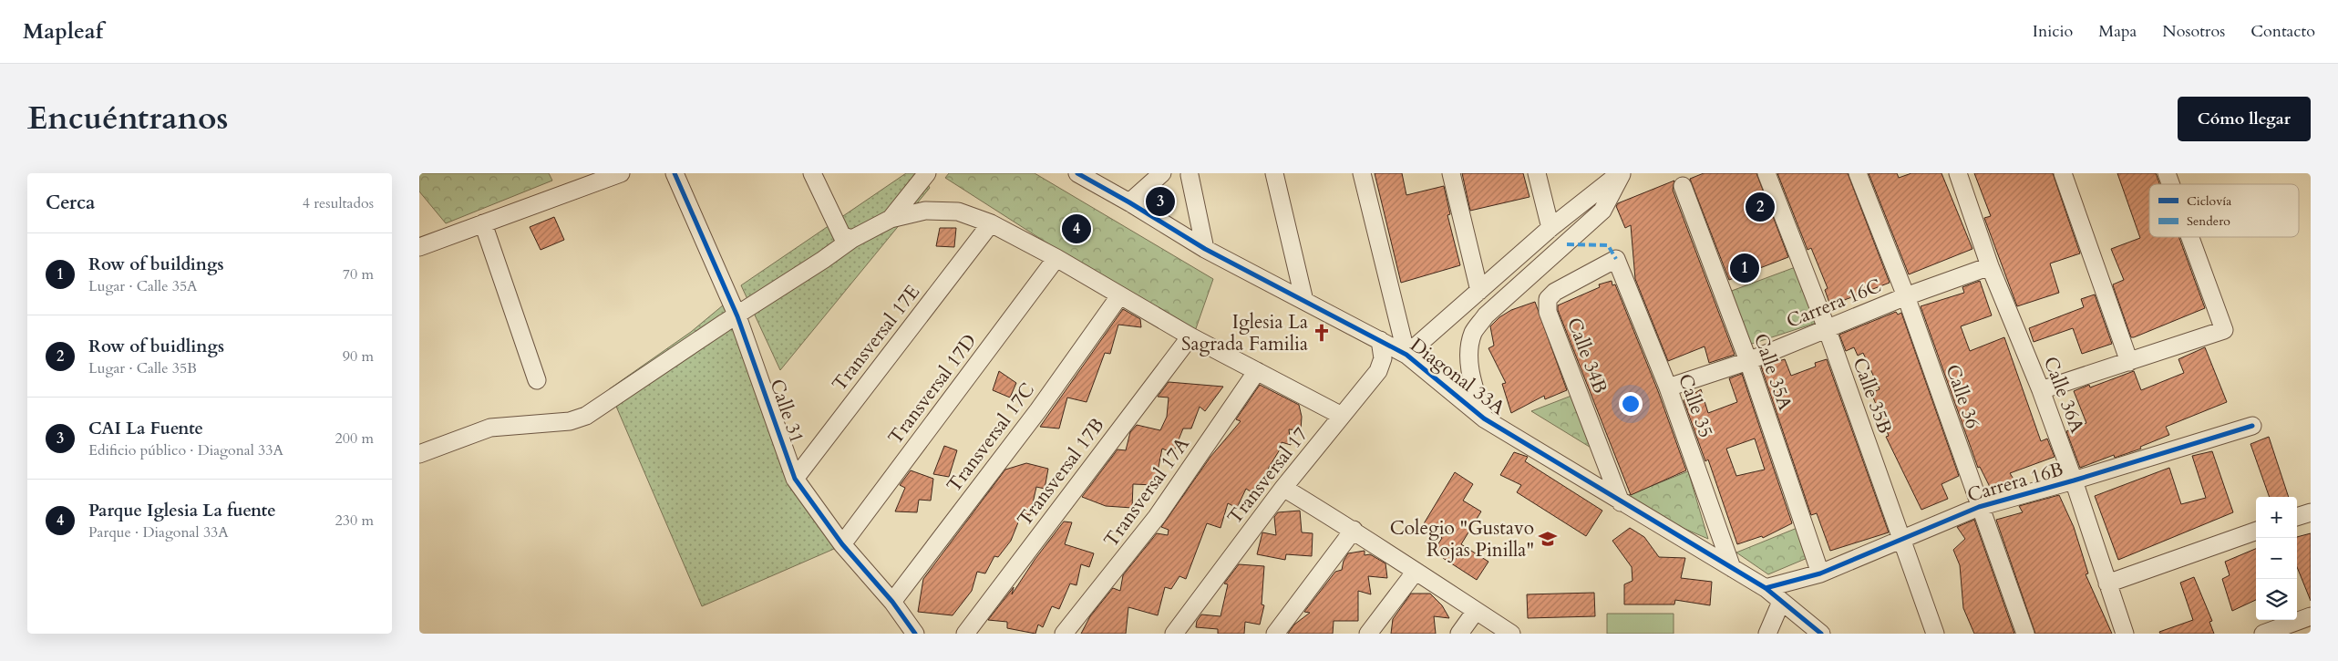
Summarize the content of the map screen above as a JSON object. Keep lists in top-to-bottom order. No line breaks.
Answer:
{"streets":{"street":["Carrera 16C","Transversal 17E","Calle 34B","Calle 35A","Diagonal 33A","Transversal 17D","Calle 36A","Calle 35B","Calle 36","Calle 35","Calle 31","Transversal 17C","Transversal 17B","Transversal 17","Carrera 16B","Transversal 17A"]},"crossings":[["Carrera 16C","Calle 35A"],["Carrera 16C","Calle 36A"],["Carrera 16C","Calle 35B"],["Carrera 16C","Calle 36"],["Carrera 16C","Calle 35"],["Transversal 17E","Calle 31"],["Calle 34B","Diagonal 33A"],["Calle 34B","Calle 35"],["Calle 35A","Carrera 16B"],["Diagonal 33A","Calle 35"],["Diagonal 33A","Transversal 17"],["Diagonal 33A","Carrera 16B"],["Transversal 17D","Calle 31"],["Calle 36A","Carrera 16B"],["Calle 35B","Carrera 16B"],["Calle 36","Carrera 16B"],["Calle 31","Transversal 17C"]],"places":{"church":["Iglesia La Sagrada Familia"],"school or university":["Colegio \"Gustavo Rojas Pinilla\""]},"legend":["Ciclovía","Sendero"],"page":{"header":"Mapleaf","nav":["Inicio","Mapa","Nosotros","Contacto"],"title":"Encuéntranos","buttons":"Cómo llegar","heading":["Cerca","4 resultados"],"pins":["3","2","4","1"],"list":[{"mark":"1","name":"Row of buildings","note":"Lugar · Calle 35A","value":"70 m"},{"mark":"2","name":"Row of buidlings","note":"Lugar · Calle 35B","value":"90 m"},{"mark":"3","name":"CAI La Fuente","note":"Edificio público · Diagonal 33A","value":"200 m"},{"mark":"4","name":"Parque Iglesia La fuente","note":"Parque · Diagonal 33A","value":"230 m"}],"map_buttons":["+","−"]}}
